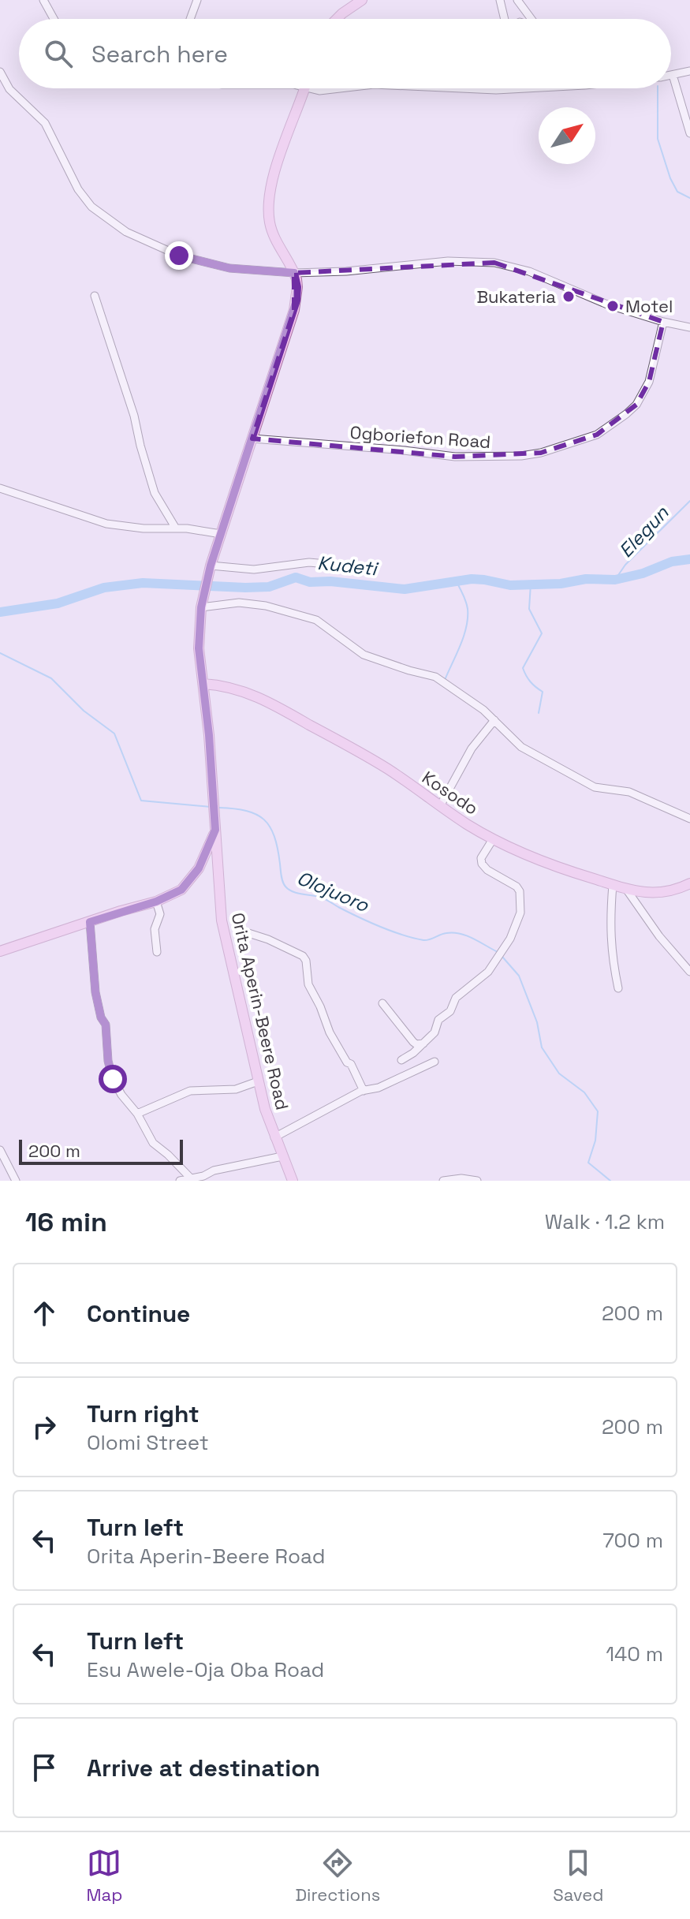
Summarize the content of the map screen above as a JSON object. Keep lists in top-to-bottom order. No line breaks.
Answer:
{"streets":{"main road":["Kosodo","Orita Aperin-Beere Road"],"street":["Ogboriefon Road"]},"crossings":[["Ogboriefon Road","Orita Aperin-Beere Road"],["Kosodo","Orita Aperin-Beere Road"]],"water":["Elegun","Kudeti","Olojuoro"],"places":["Bukateria","Motel"],"scale_bar":"200 m","north":"top right","page":{"search":"Search here","scale":"200 m","heading":["16 min","Walk · 1.2 km"],"list":[["Continue","200 m"],["Turn right","Olomi Street","200 m"],["Turn left","Orita Aperin-Beere Road","700 m"],["Turn left","Esu Awele-Oja Oba Road","140 m"],"Arrive at destination"],"nav":["Map","Directions","Saved"]}}
